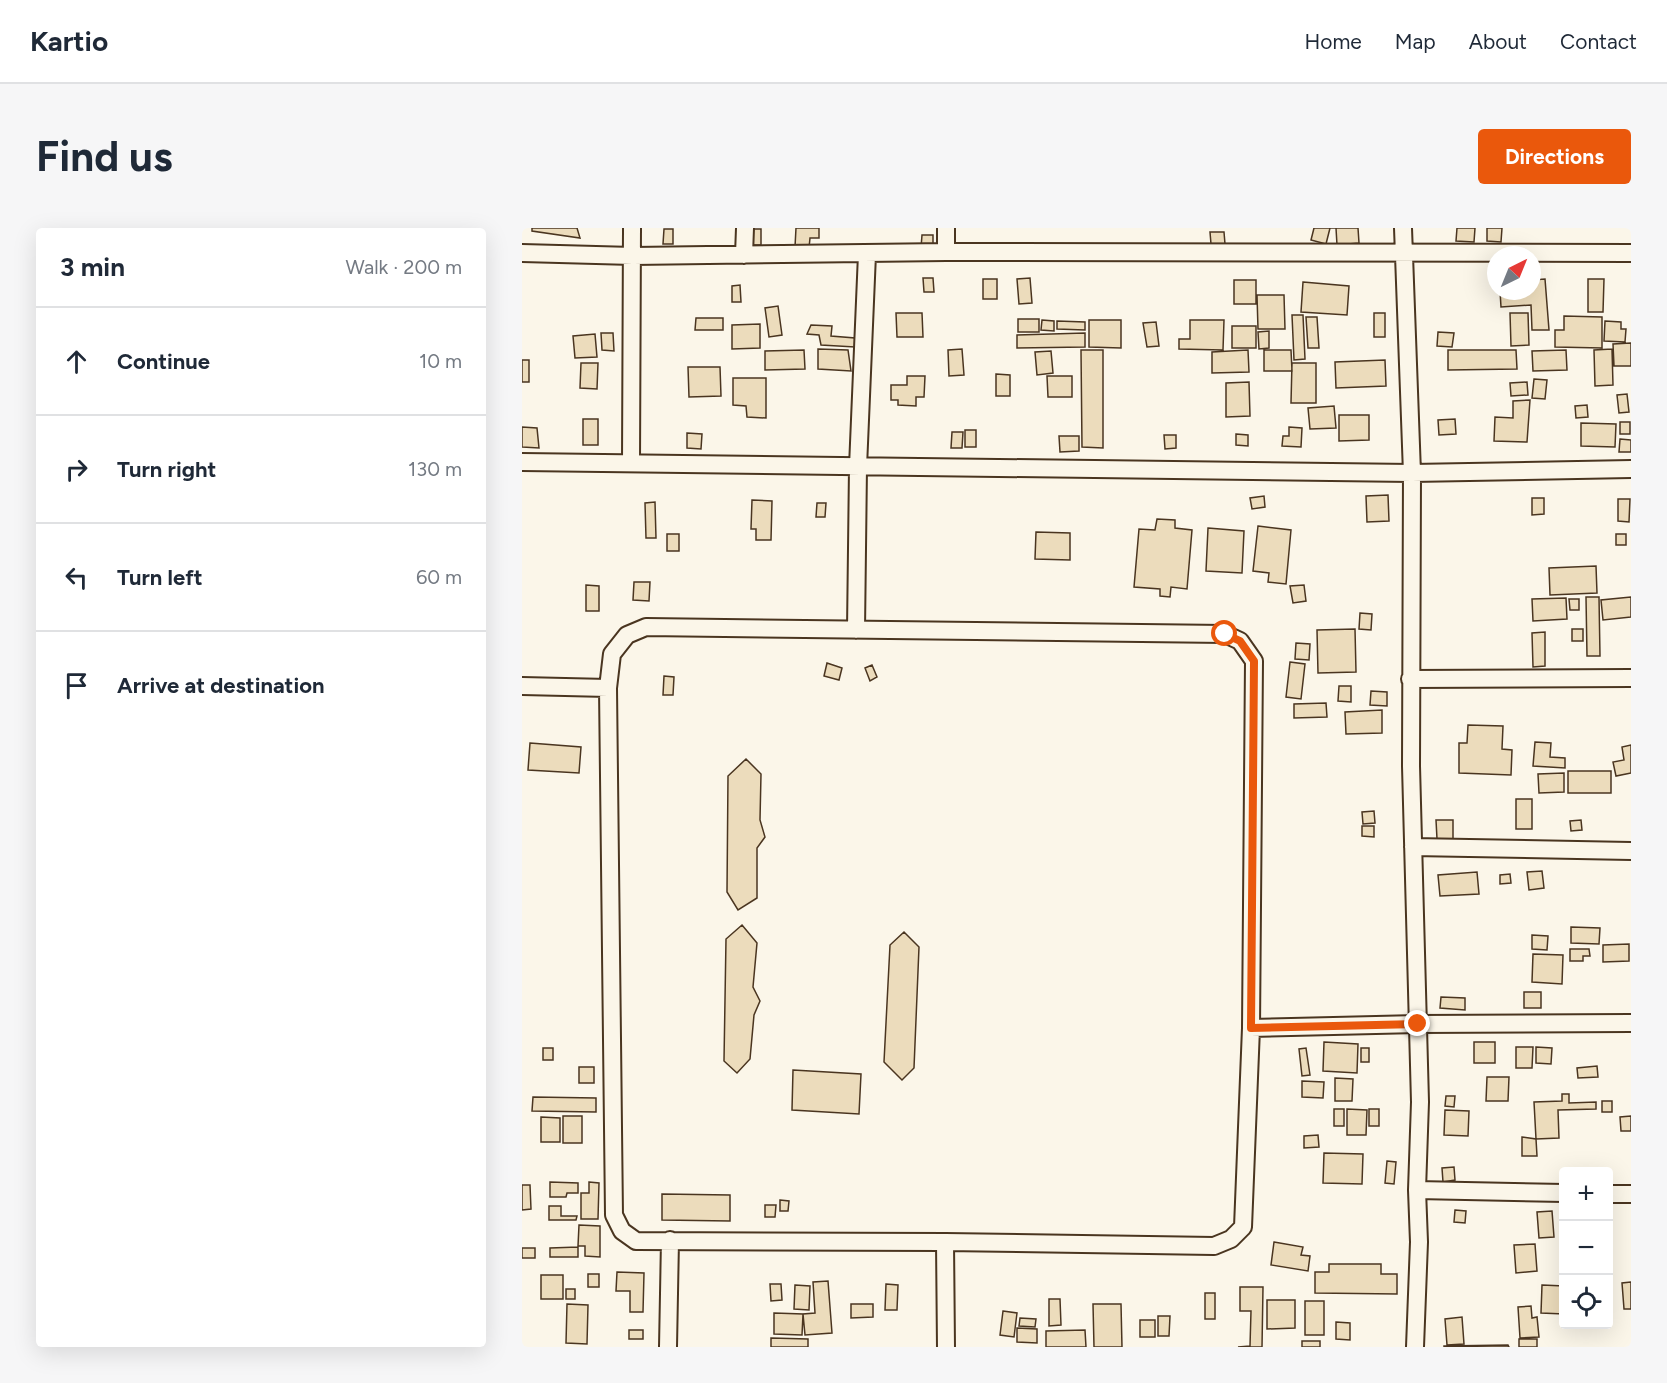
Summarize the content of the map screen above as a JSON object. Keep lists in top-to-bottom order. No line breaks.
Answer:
{"north":"top right","page":{"header":"Kartio","nav":["Home","Map","About","Contact"],"buttons":"Directions","title":"Find us","heading":["3 min","Walk · 200 m"],"list":[["Continue","10 m"],["Turn right","130 m"],["Turn left","60 m"],"Arrive at destination"],"map_buttons":["+","−"]}}
